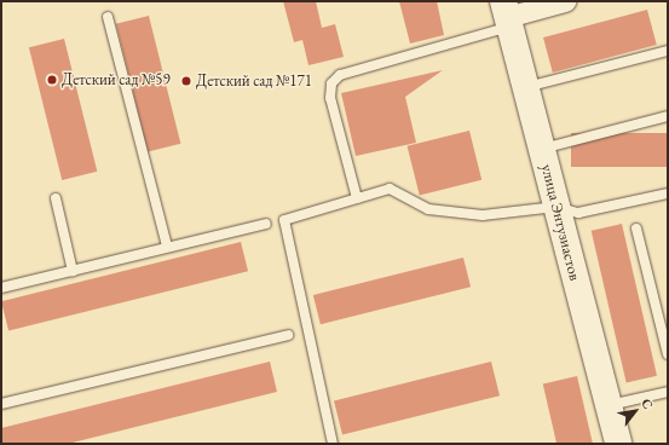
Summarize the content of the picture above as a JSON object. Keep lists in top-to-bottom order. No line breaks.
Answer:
{"streets":{"street":["улица Энтузиастов"]},"places":["Детский сад №59","Детский сад №171"],"north":"top right"}
